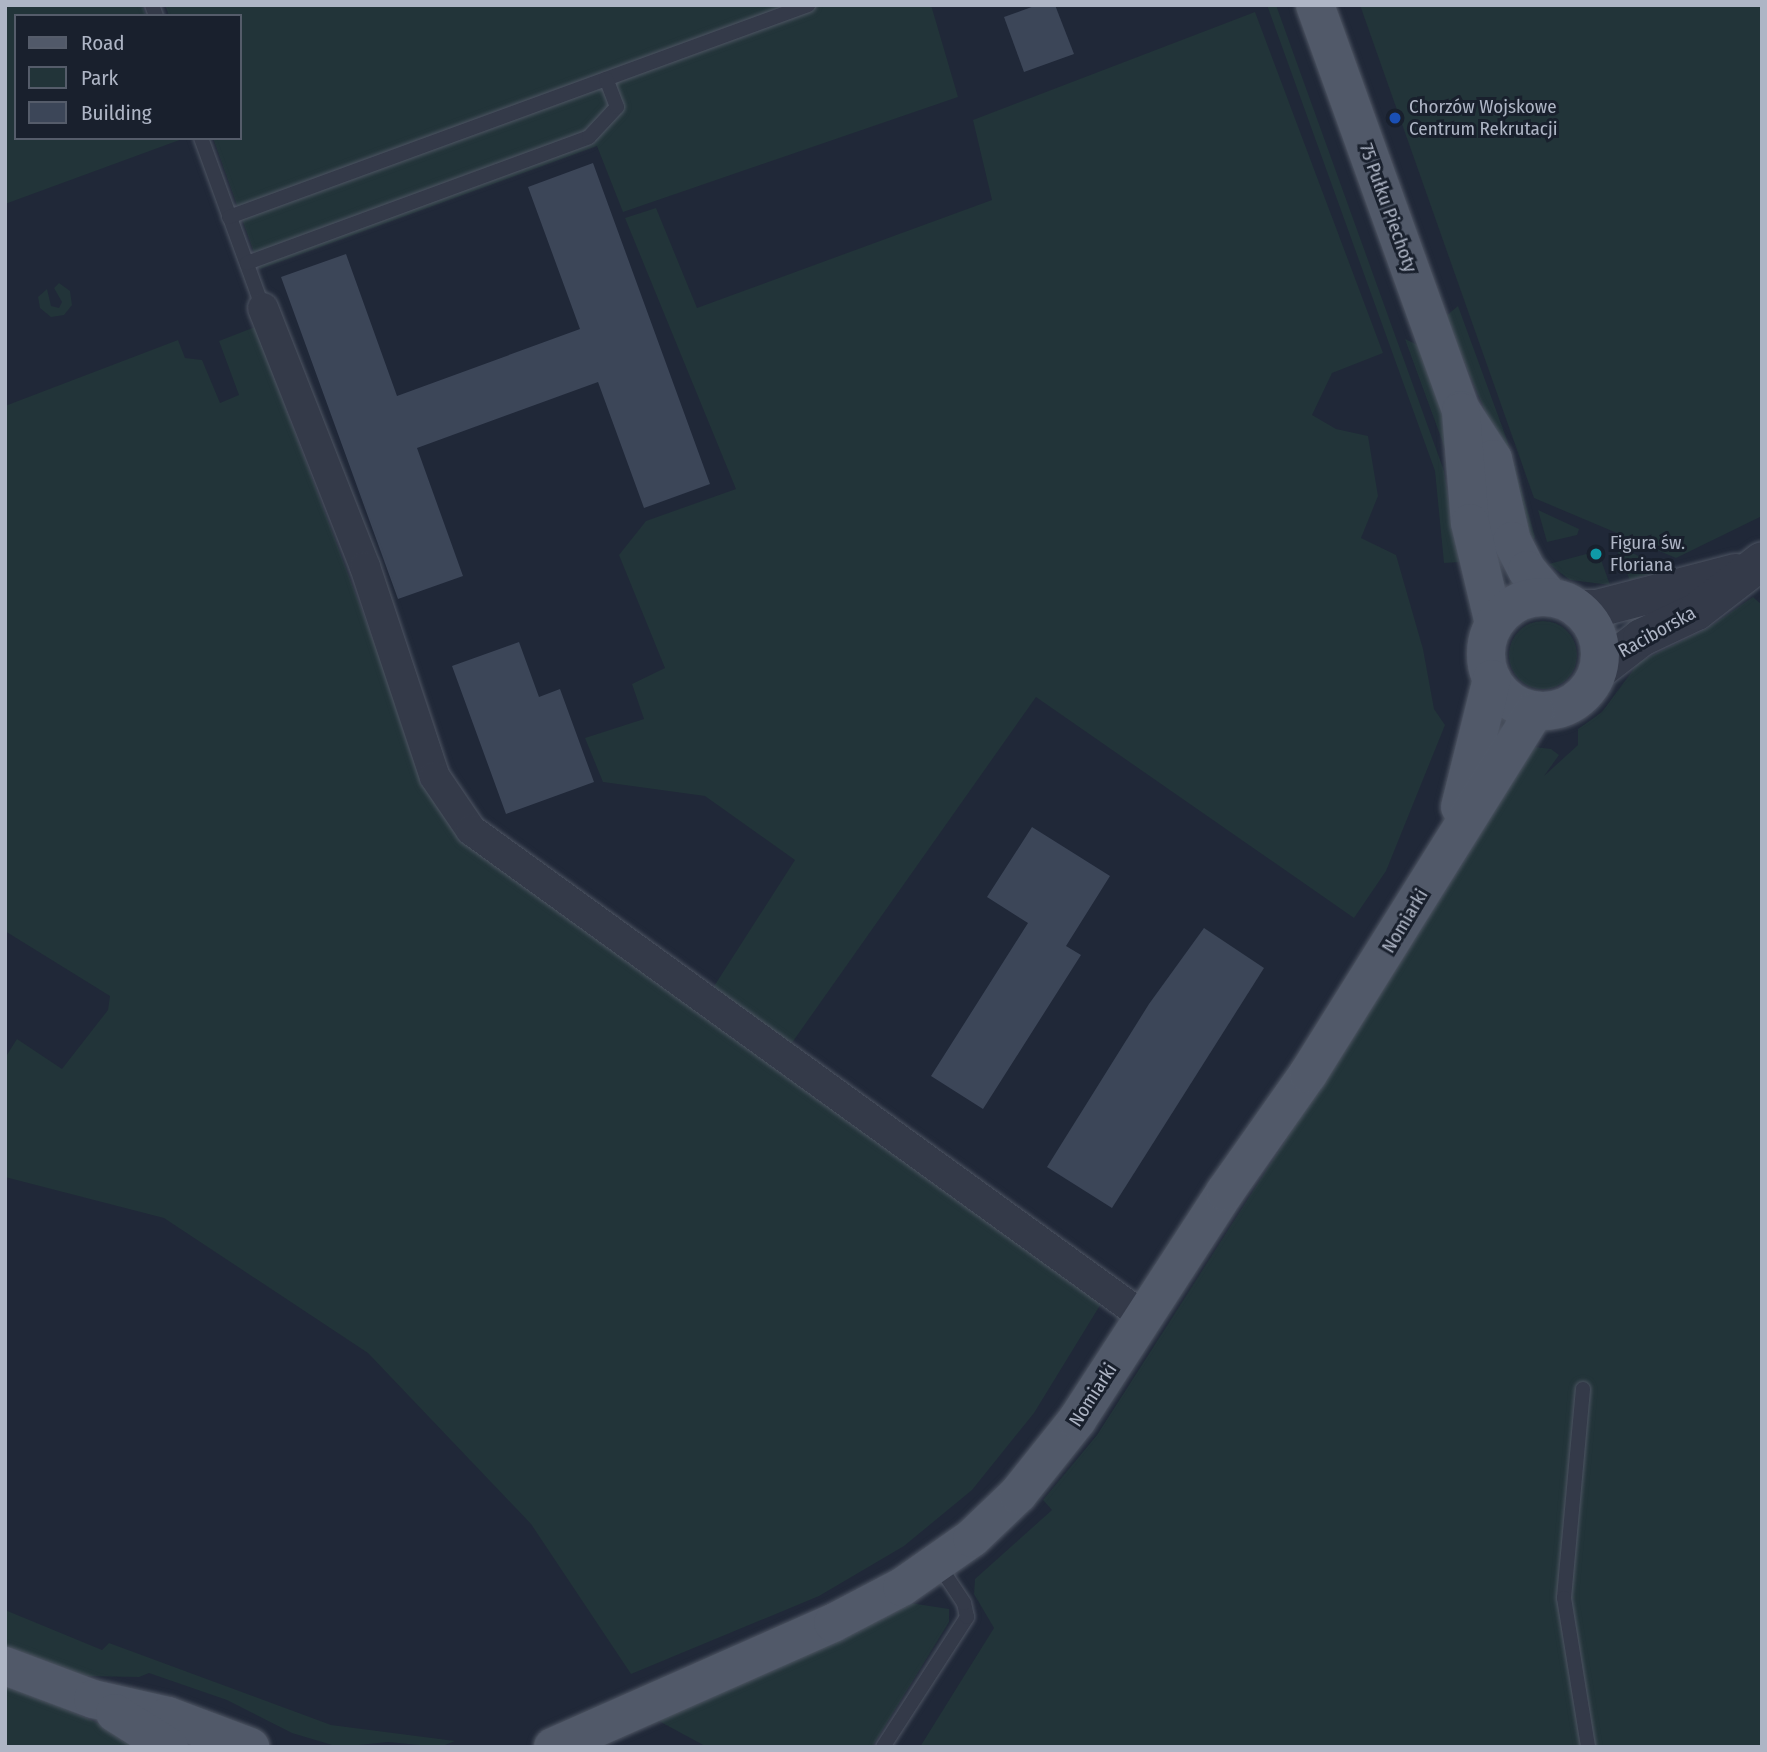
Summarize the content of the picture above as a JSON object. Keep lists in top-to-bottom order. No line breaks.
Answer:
{"streets":{"main road":["75 Pułku Piechoty","Nomiarki"],"street":["Raciborska"]},"crossings":[["75 Pułku Piechoty","Raciborska"],["75 Pułku Piechoty","Nomiarki"],["Raciborska","Nomiarki"]],"places":["Chorzów Wojskowe Centrum Rekrutacji","Figura św. Floriana"],"legend":["Road","Park","Building"]}
